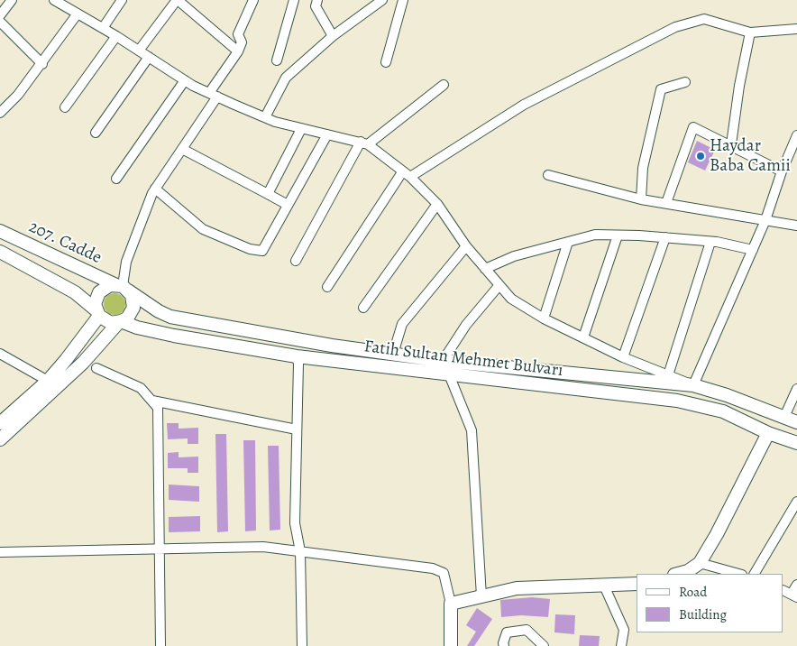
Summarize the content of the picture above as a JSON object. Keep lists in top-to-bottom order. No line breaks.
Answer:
{"streets":{"main road":["207. Cadde","Fatih Sultan Mehmet Bulvarı"]},"crossings":[["207. Cadde","Fatih Sultan Mehmet Bulvarı"]],"places":["Haydar Baba Camii"],"legend":["Road","Building"]}
